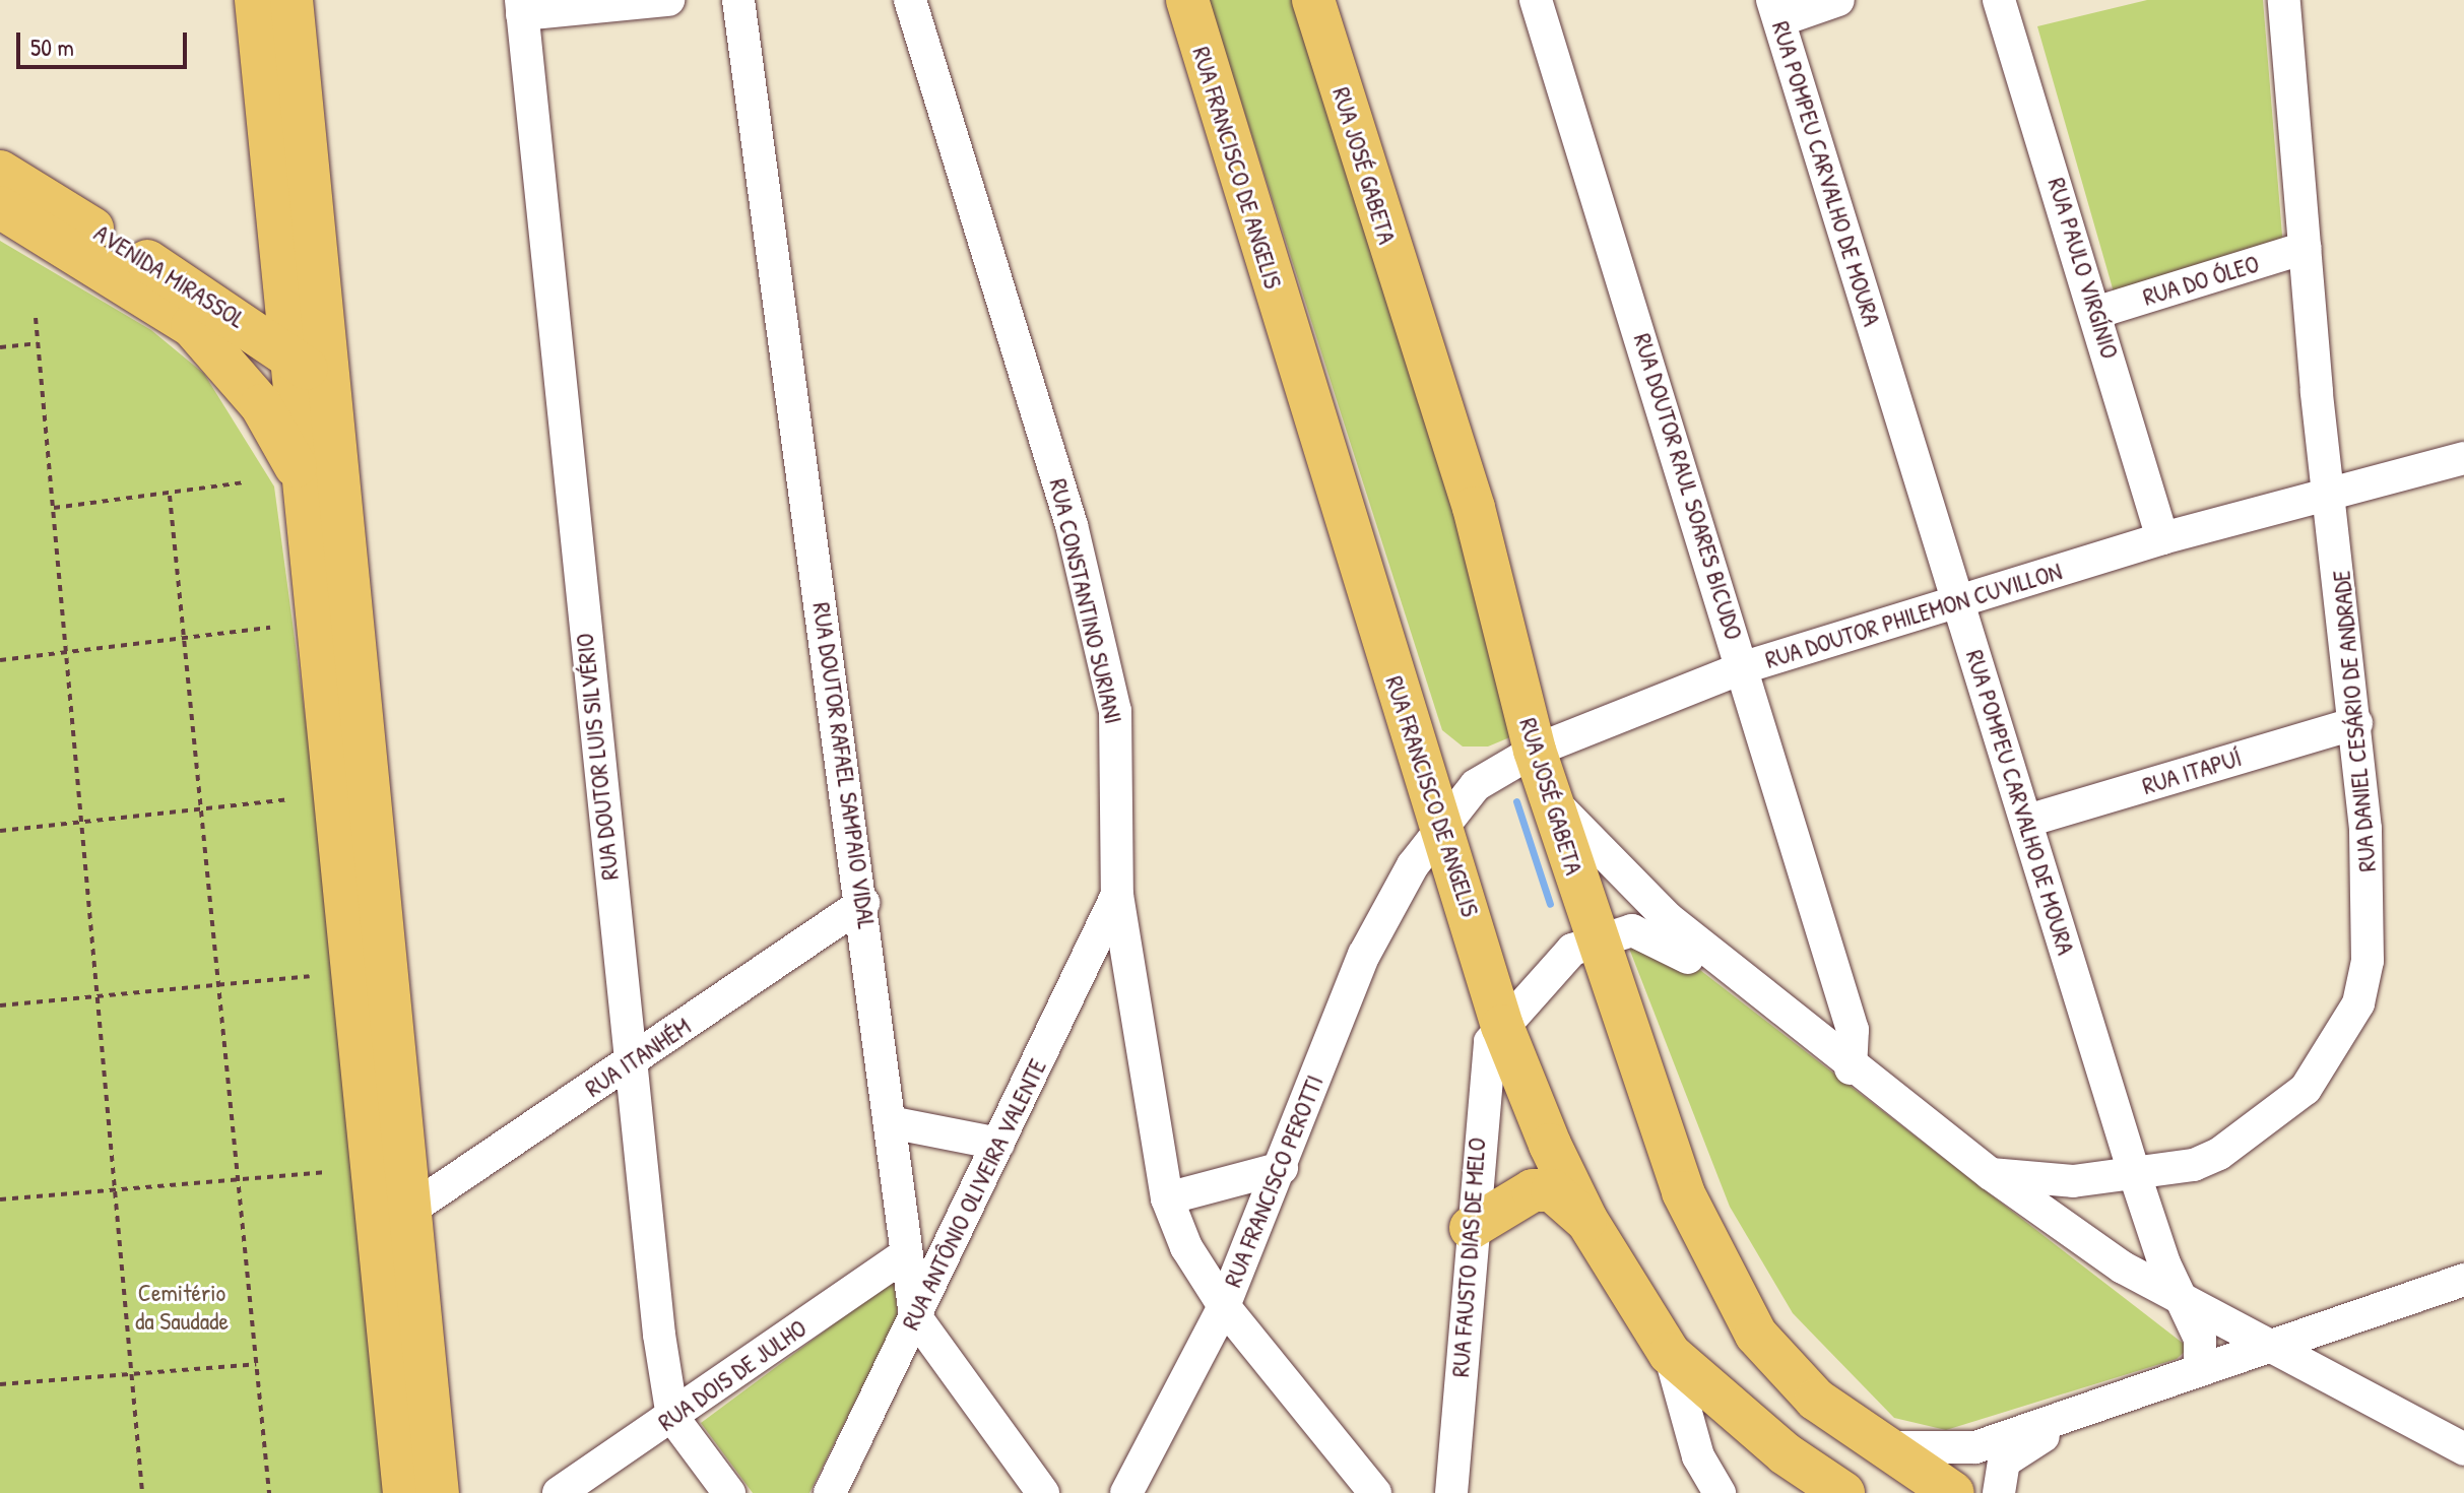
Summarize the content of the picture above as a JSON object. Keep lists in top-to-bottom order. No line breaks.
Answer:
{"streets":{"main road":["RUA JOSÉ GABETA","RUA FRANCISCO DE ANGELIS","AVENIDA MIRASSOL"],"street":["RUA POMPEU CARVALHO DE MOURA","RUA PAULO VIRGÍNIO","RUA DO ÓLEO","RUA DOUTOR RAUL SOARES BICUDO","RUA CONSTANTINO SURIANI","RUA DOUTOR PHILEMON CUVILLON","RUA DANIEL CESÁRIO DE ANDRADE","RUA DOUTOR LUIS SILVÉRIO","RUA DOUTOR RAFAEL SAMPAIO VIDAL","RUA ITAPUÍ","RUA ITANHÉM","RUA FRANCISCO PEROTTI","RUA ANTÔNIO OLIVEIRA VALENTE","RUA FAUSTO DIAS DE MELO","RUA DOIS DE JULHO"]},"crossings":[["RUA JOSÉ GABETA","RUA DOUTOR PHILEMON CUVILLON"],["RUA JOSÉ GABETA","RUA FAUSTO DIAS DE MELO"],["RUA FRANCISCO DE ANGELIS","RUA DOUTOR PHILEMON CUVILLON"],["RUA FRANCISCO DE ANGELIS","RUA FAUSTO DIAS DE MELO"],["RUA POMPEU CARVALHO DE MOURA","RUA DOUTOR PHILEMON CUVILLON"],["RUA POMPEU CARVALHO DE MOURA","RUA DANIEL CESÁRIO DE ANDRADE"],["RUA POMPEU CARVALHO DE MOURA","RUA ITAPUÍ"],["RUA PAULO VIRGÍNIO","RUA DO ÓLEO"],["RUA PAULO VIRGÍNIO","RUA DOUTOR PHILEMON CUVILLON"],["RUA DO ÓLEO","RUA DANIEL CESÁRIO DE ANDRADE"],["RUA DOUTOR RAUL SOARES BICUDO","RUA DOUTOR PHILEMON CUVILLON"],["RUA CONSTANTINO SURIANI","RUA FRANCISCO PEROTTI"],["RUA CONSTANTINO SURIANI","RUA ANTÔNIO OLIVEIRA VALENTE"],["RUA DOUTOR PHILEMON CUVILLON","RUA DANIEL CESÁRIO DE ANDRADE"],["RUA DOUTOR PHILEMON CUVILLON","RUA FRANCISCO PEROTTI"],["RUA DANIEL CESÁRIO DE ANDRADE","RUA ITAPUÍ"],["RUA DOUTOR LUIS SILVÉRIO","RUA ITANHÉM"],["RUA DOUTOR LUIS SILVÉRIO","RUA DOIS DE JULHO"],["RUA DOUTOR RAFAEL SAMPAIO VIDAL","RUA ITANHÉM"],["RUA DOUTOR RAFAEL SAMPAIO VIDAL","RUA ANTÔNIO OLIVEIRA VALENTE"],["RUA DOUTOR RAFAEL SAMPAIO VIDAL","RUA DOIS DE JULHO"]],"parks":["Cemitério da Saudade"],"scale_bar":"50 m"}
